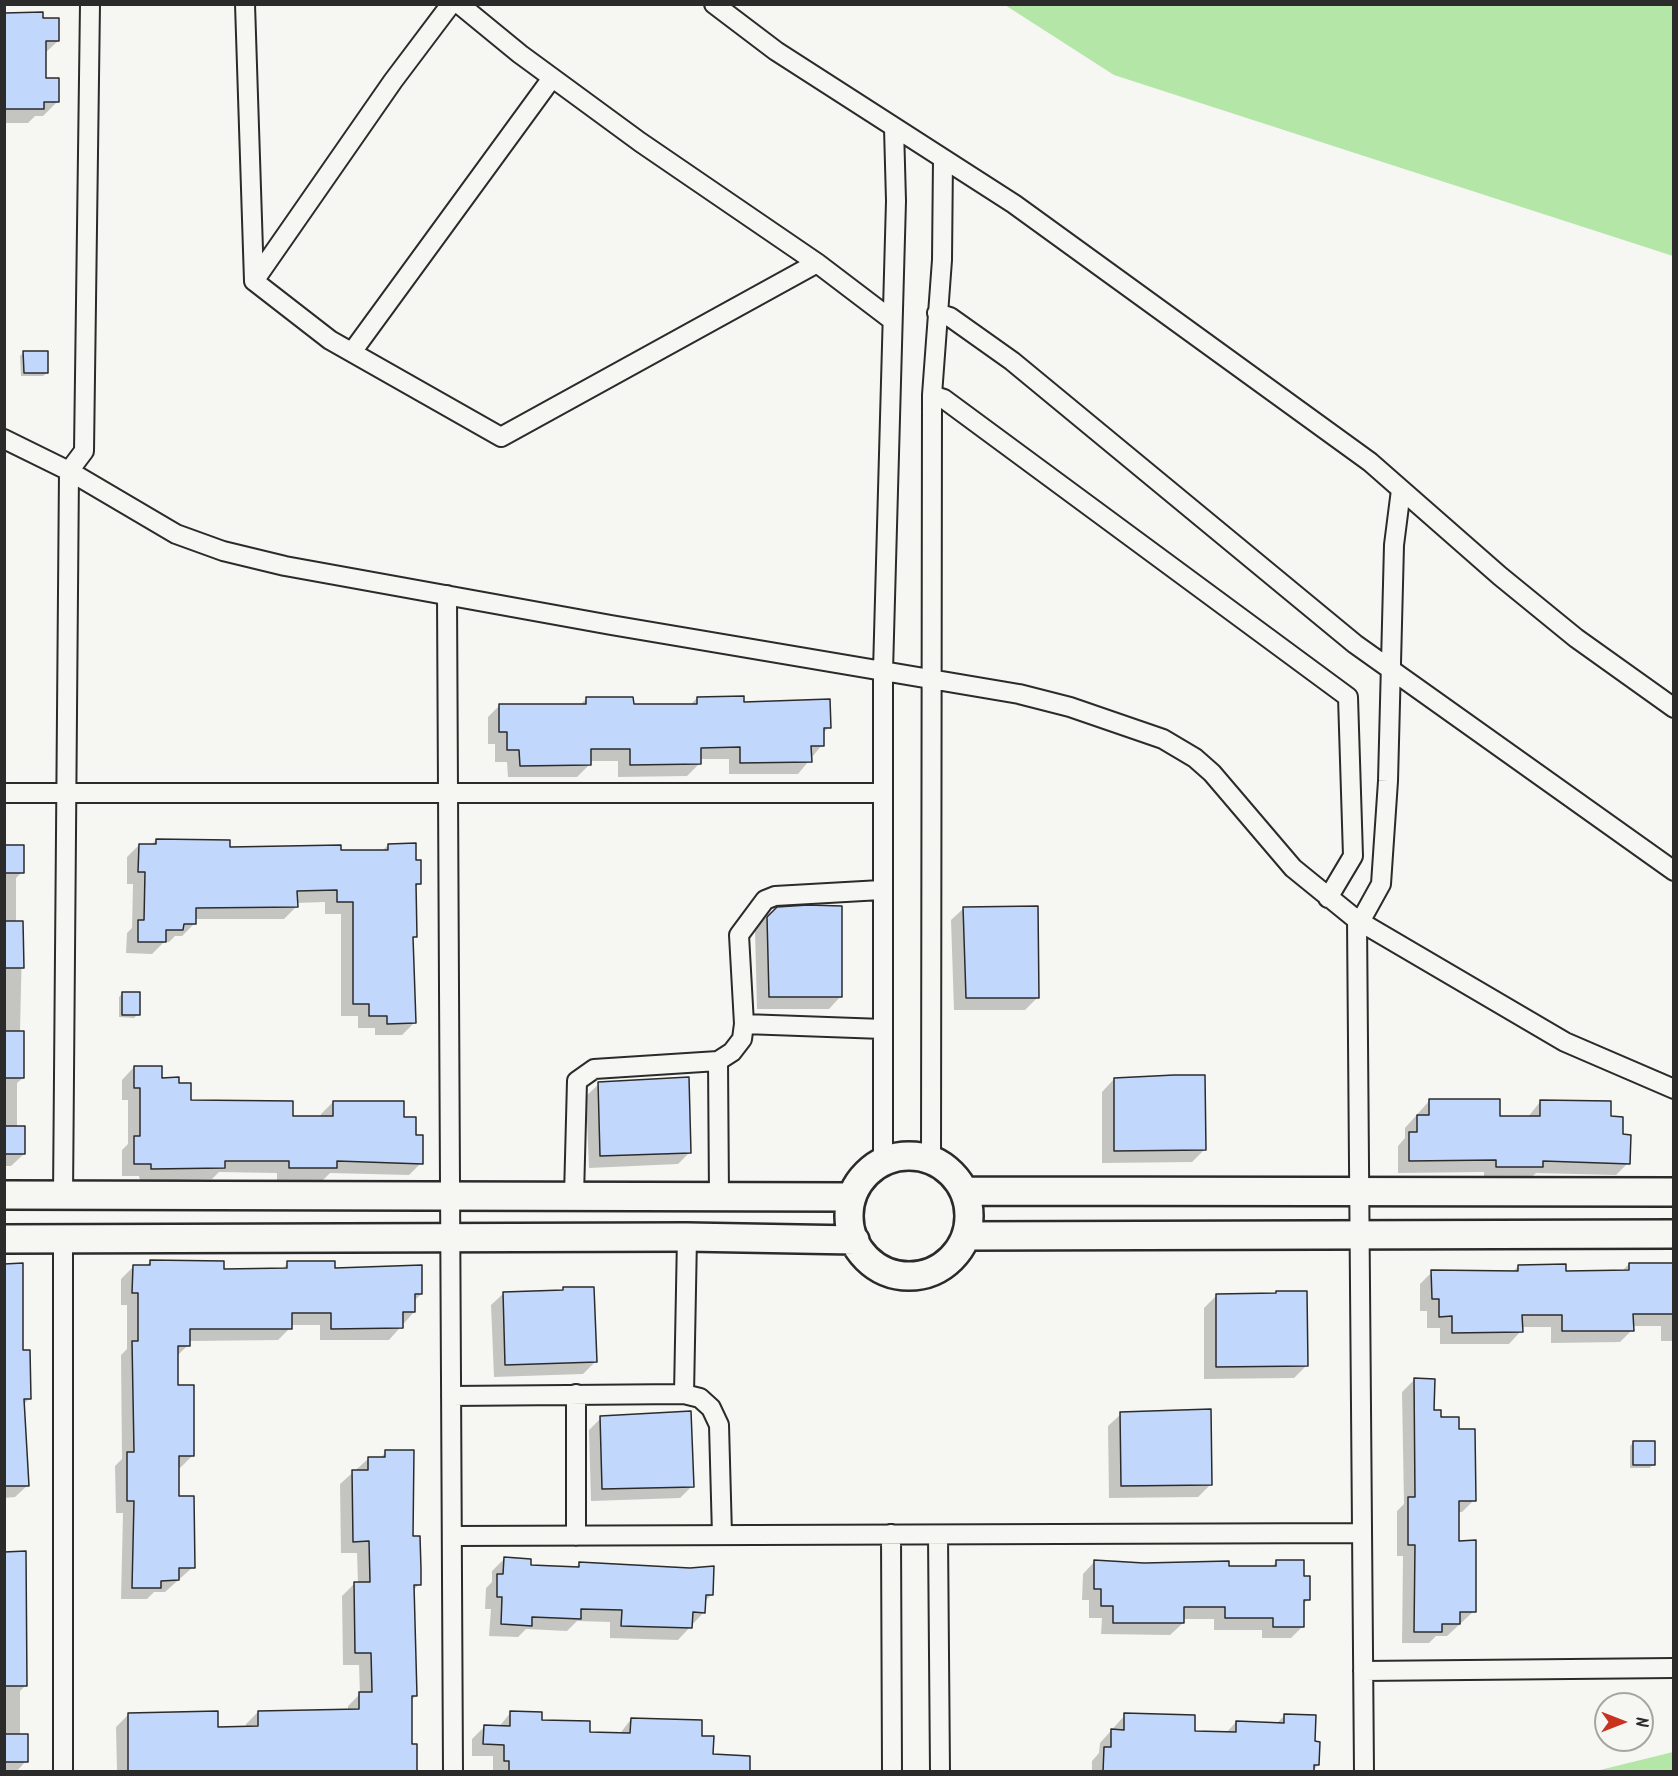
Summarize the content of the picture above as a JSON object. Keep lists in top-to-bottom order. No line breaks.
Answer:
{"north":"right"}
